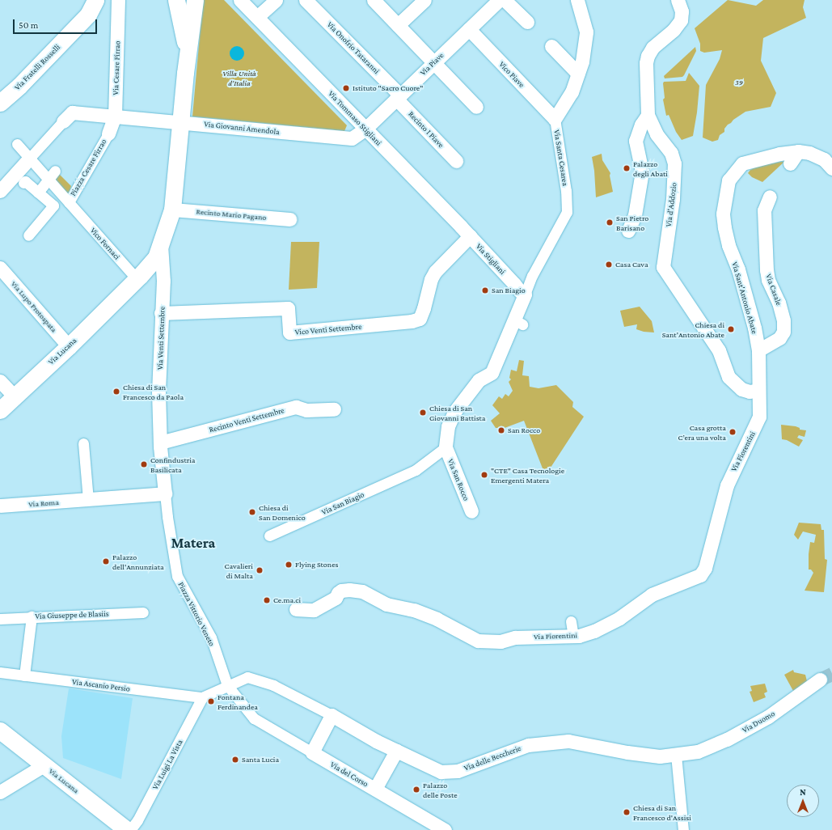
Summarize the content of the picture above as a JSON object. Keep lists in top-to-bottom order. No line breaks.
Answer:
{"streets":{"street":["Via Onofrio Tataranni","Via Piave","Via Fratelli Rosselli","Via Cesare Firrao","Vico Piave","Via Tommaso Stigliani","Via Giovanni Amendola","Recinto I Piave","Via Santa Cesarea","Piazza Cesare Firrao","Via d'Addozio","Recinto Mario Pagano","Vico Fornaci","Via Stigliani","Via Casale","Via Sant'Antonio Abate","Via Lupo Protospata","Vico Venti Settembre","Via Venti Settembre","Via Lucana","Recinto Venti Settembre","Via Fiorentini","Via San Rocco","Via Roma","Via San Biagio","Piazza Vittorio Veneto","Via Giuseppe de Blasiis","Via Ascanio Persio","Via Duomo","Via delle Beccherie","Via Luigi La Vista","Via del Corso"]},"crossings":[["Via Onofrio Tataranni","Via Piave"],["Via Onofrio Tataranni","Recinto I Piave"],["Via Piave","Vico Piave"],["Via Piave","Via Tommaso Stigliani"],["Via Piave","Via Giovanni Amendola"],["Via Piave","Recinto I Piave"],["Via Cesare Firrao","Via Giovanni Amendola"],["Via Cesare Firrao","Piazza Cesare Firrao"],["Vico Piave","Via Santa Cesarea"],["Via Tommaso Stigliani","Via Giovanni Amendola"],["Via Tommaso Stigliani","Via Stigliani"],["Via Tommaso Stigliani","Vico Venti Settembre"],["Via Santa Cesarea","Via Stigliani"],["Piazza Cesare Firrao","Vico Fornaci"],["Via d'Addozio","Via Fiorentini"],["Via Stigliani","Vico Venti Settembre"],["Via Casale","Via Sant'Antonio Abate"],["Via Sant'Antonio Abate","Via Fiorentini"],["Via Lupo Protospata","Via Lucana"],["Vico Venti Settembre","Via Venti Settembre"],["Via Venti Settembre","Via Lucana"],["Via Venti Settembre","Recinto Venti Settembre"],["Via Venti Settembre","Via Roma"],["Via Venti Settembre","Piazza Vittorio Veneto"],["Via San Rocco","Via San Biagio"],["Via Roma","Piazza Vittorio Veneto"],["Piazza Vittorio Veneto","Via delle Beccherie"],["Piazza Vittorio Veneto","Via del Corso"],["Via Ascanio Persio","Via Luigi La Vista"],["Via Duomo","Via delle Beccherie"]],"districts":["Matera"],"parks":["Villa Unità d’Italia","39"],"places":["Istituto \"Sacro Cuore\"","Palazzo degli Abati","San Pietro Barisano","Casa Cava","San Biagio","Chiesa di Sant'Antonio Abate","Chiesa di San Francesco da Paola","Chiesa di San Giovanni Battista","San Rocco","Casa grotta C’era una volta","Confindustria Basilicata","\"CTE\" Casa Tecnologie Emergenti Matera","Chiesa di San Domenico","Palazzo dell'Annunziata","Flying Stones","Cavalieri di Malta","Ce.ma.ci","Fontana Ferdinandea","Santa Lucia","Palazzo delle Poste","Chiesa di San Francesco d'Assisi"],"scale_bar":"50 m","north":"top"}
